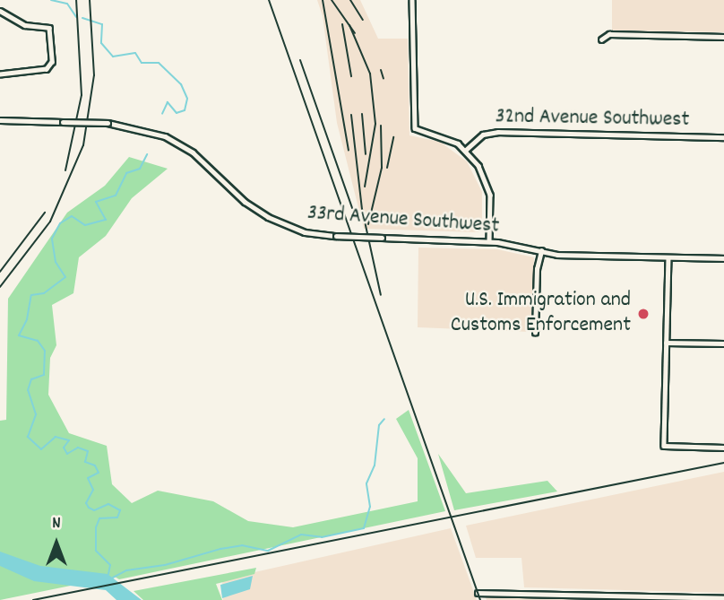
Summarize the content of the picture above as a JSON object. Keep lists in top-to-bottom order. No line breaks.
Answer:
{"streets":{"street":["32nd Avenue Southwest","33rd Avenue Southwest"]},"places":["U.S. Immigration and Customs Enforcement"],"north":"top"}
